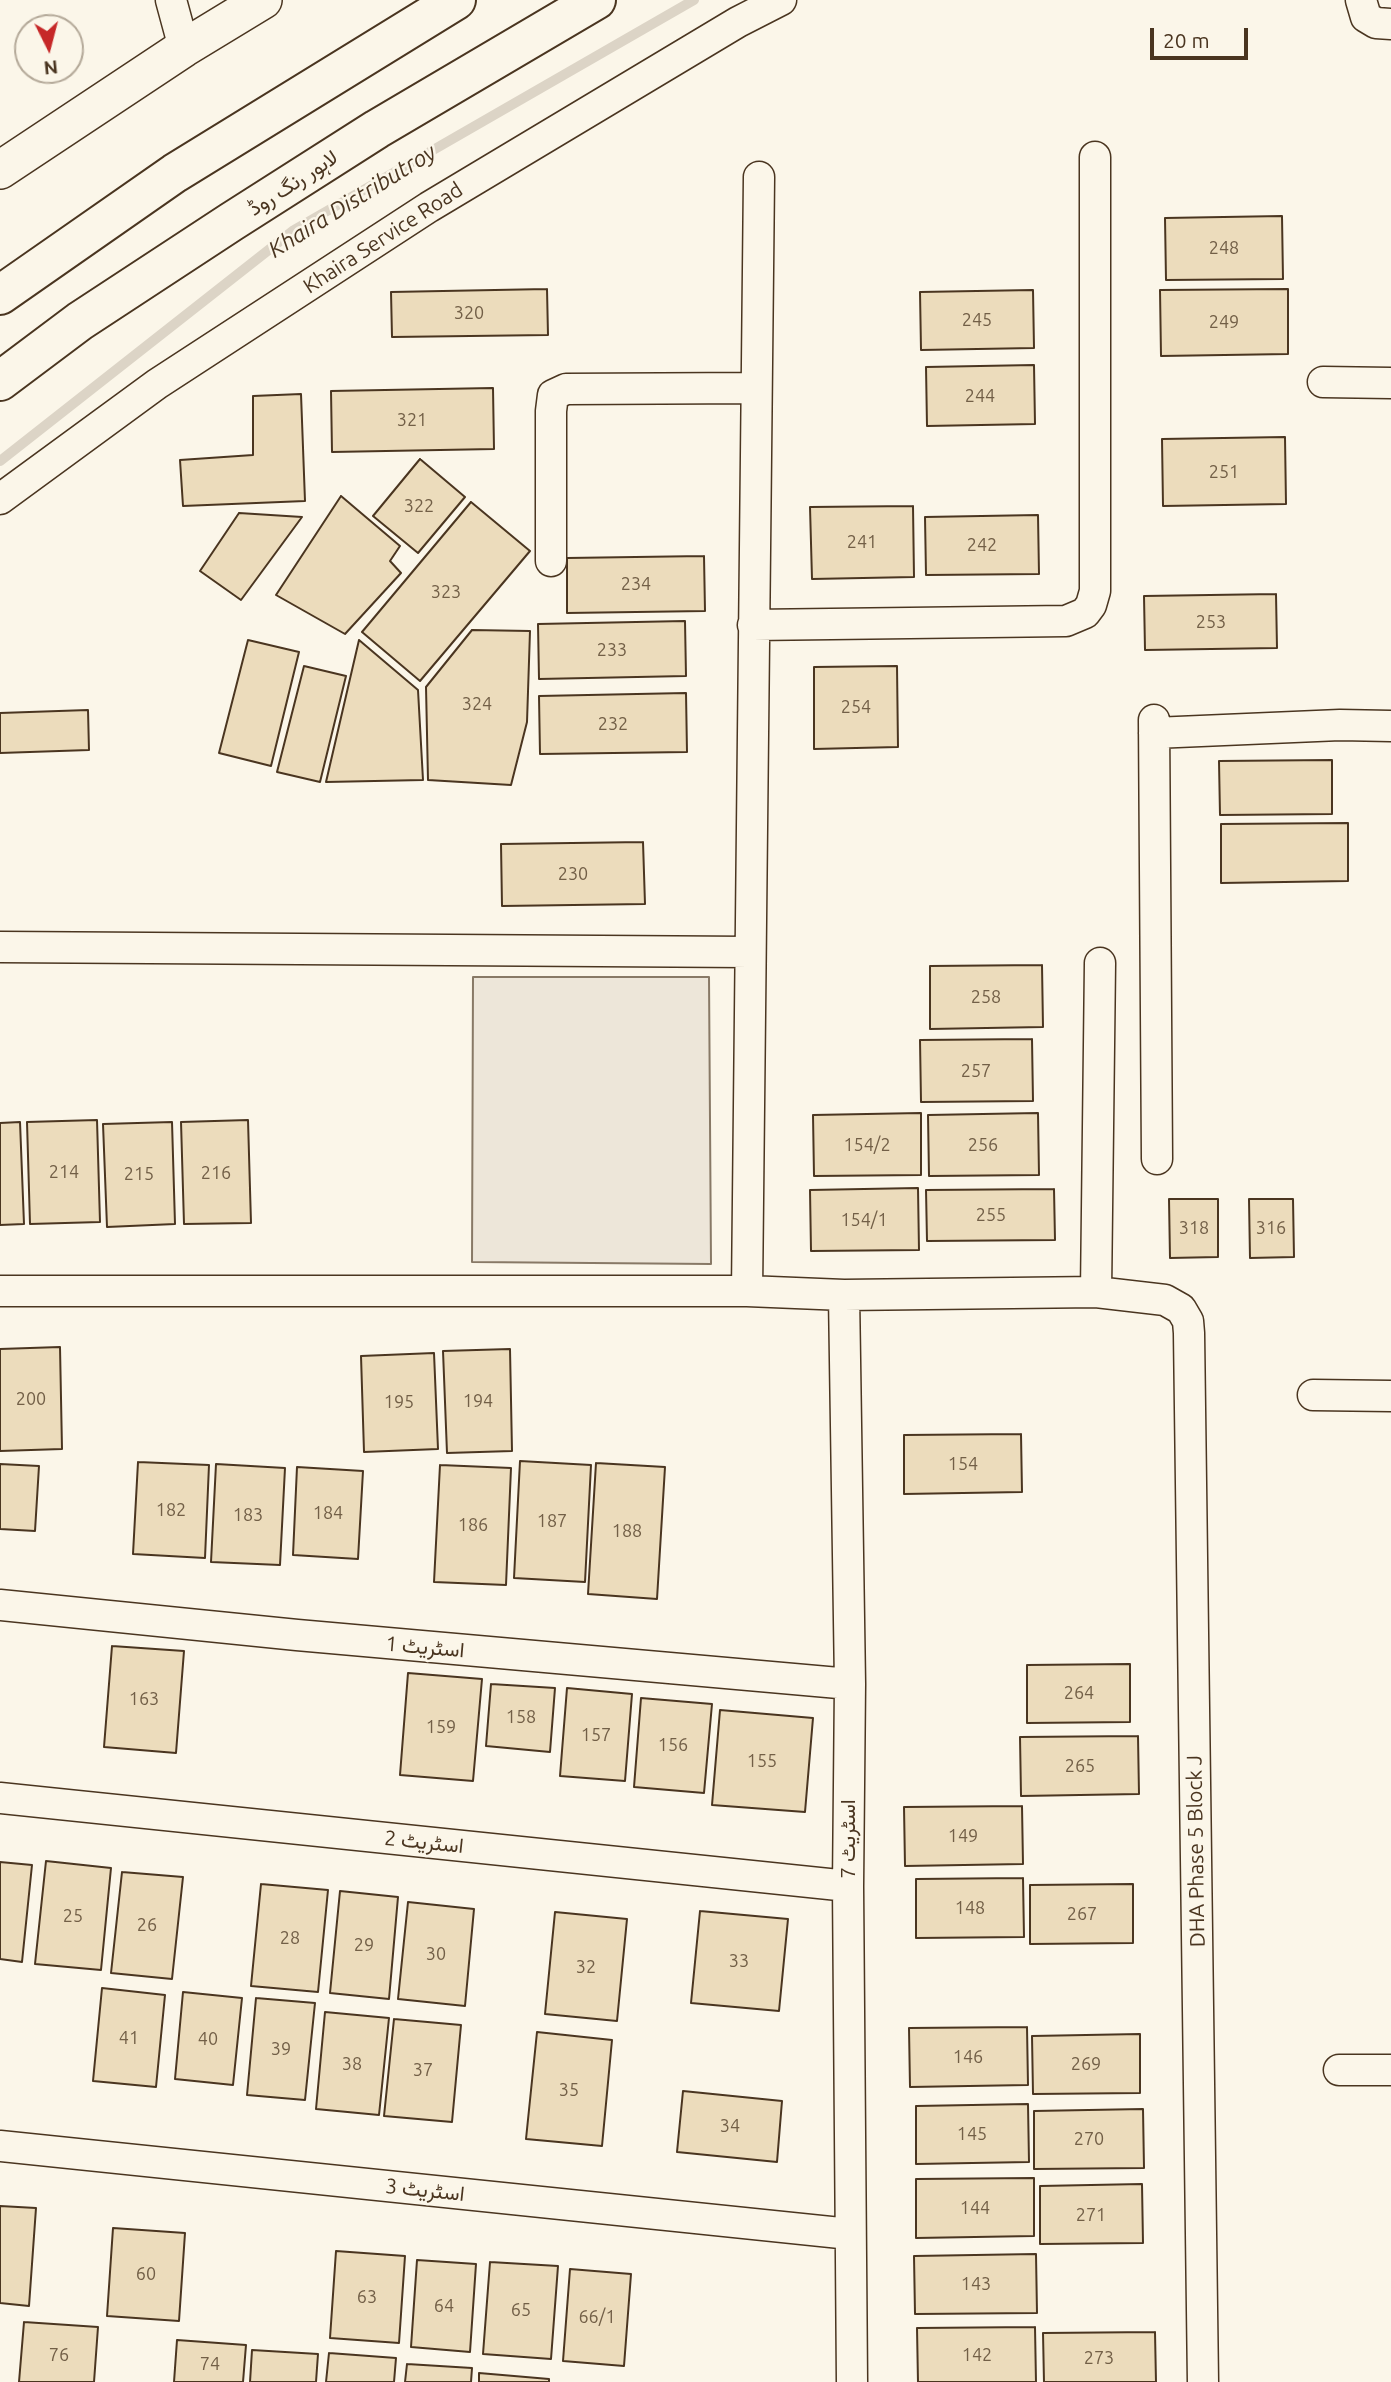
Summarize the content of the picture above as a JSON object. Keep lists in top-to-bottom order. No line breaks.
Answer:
{"streets":{"highway":["لاہور رنگ روڈ"],"street":["Khaira Service Road","اسٹریٹ 1","اسٹریٹ 7","اسٹریٹ 2","DHA Phase 5 Block J","اسٹریٹ 3"]},"crossings":[["اسٹریٹ 1","اسٹریٹ 7"],["اسٹریٹ 7","اسٹریٹ 2"],["اسٹریٹ 7","اسٹریٹ 3"]],"water":["Khaira Distributroy"],"house_numbers":["248","320","245","249","244","321","251","322","241","242","234","323","253","233","324","254","232","230","258","257","154/2","256","214","216","215","255","154/1","318","316","200","194","195","154","182","184","183","187","186","188","264","163","158","159","157","156","155","265","149","148","267","25","26","28","29","30","33","32","41","40","39","146","38","269","37","35","34","145","270","144","271","60","143","63","64","65","66/1","76","142","273","74"],"scale_bar":"20 m","north":"bottom"}
